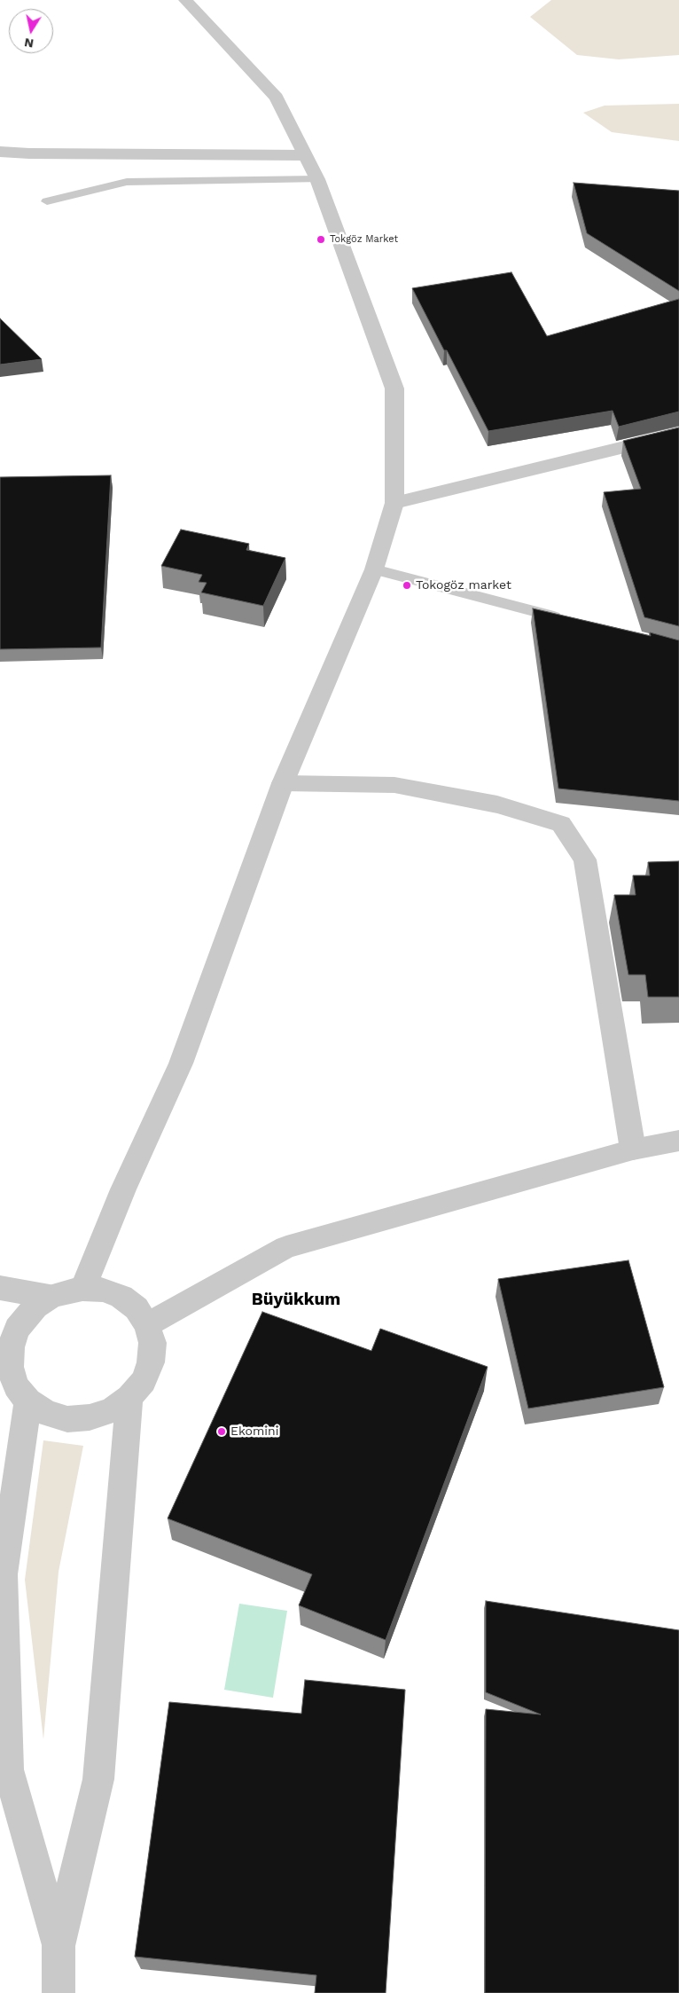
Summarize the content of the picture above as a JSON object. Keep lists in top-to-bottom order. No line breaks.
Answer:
{"districts":["Büyükkum"],"places":["Tokgöz Market","Tokogöz market","Ekomini"],"north":"bottom"}
